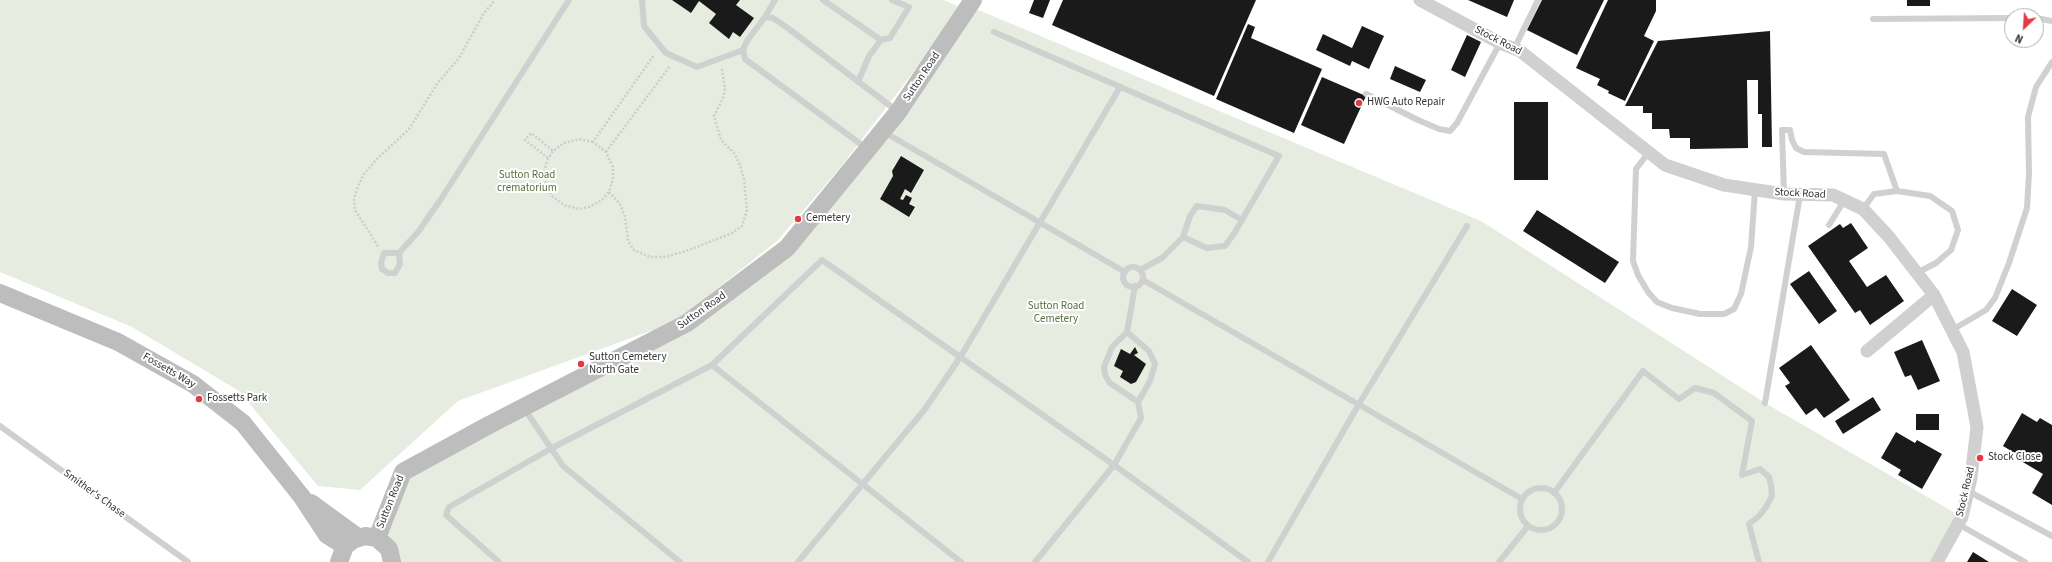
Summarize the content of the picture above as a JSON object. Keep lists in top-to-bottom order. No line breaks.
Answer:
{"streets":{"street":["Stock Road","Sutton Road","Fossetts Way"],"lane":["Smither's Chase"]},"crossings":[["Sutton Road","Fossetts Way"]],"parks":["Sutton Road crematorium","Sutton Road Cemetery"],"places":["HWG Auto Repair","Cemetery","Sutton Cemetery North Gate","Fossetts Park","Stock Close"],"north":"bottom left"}
